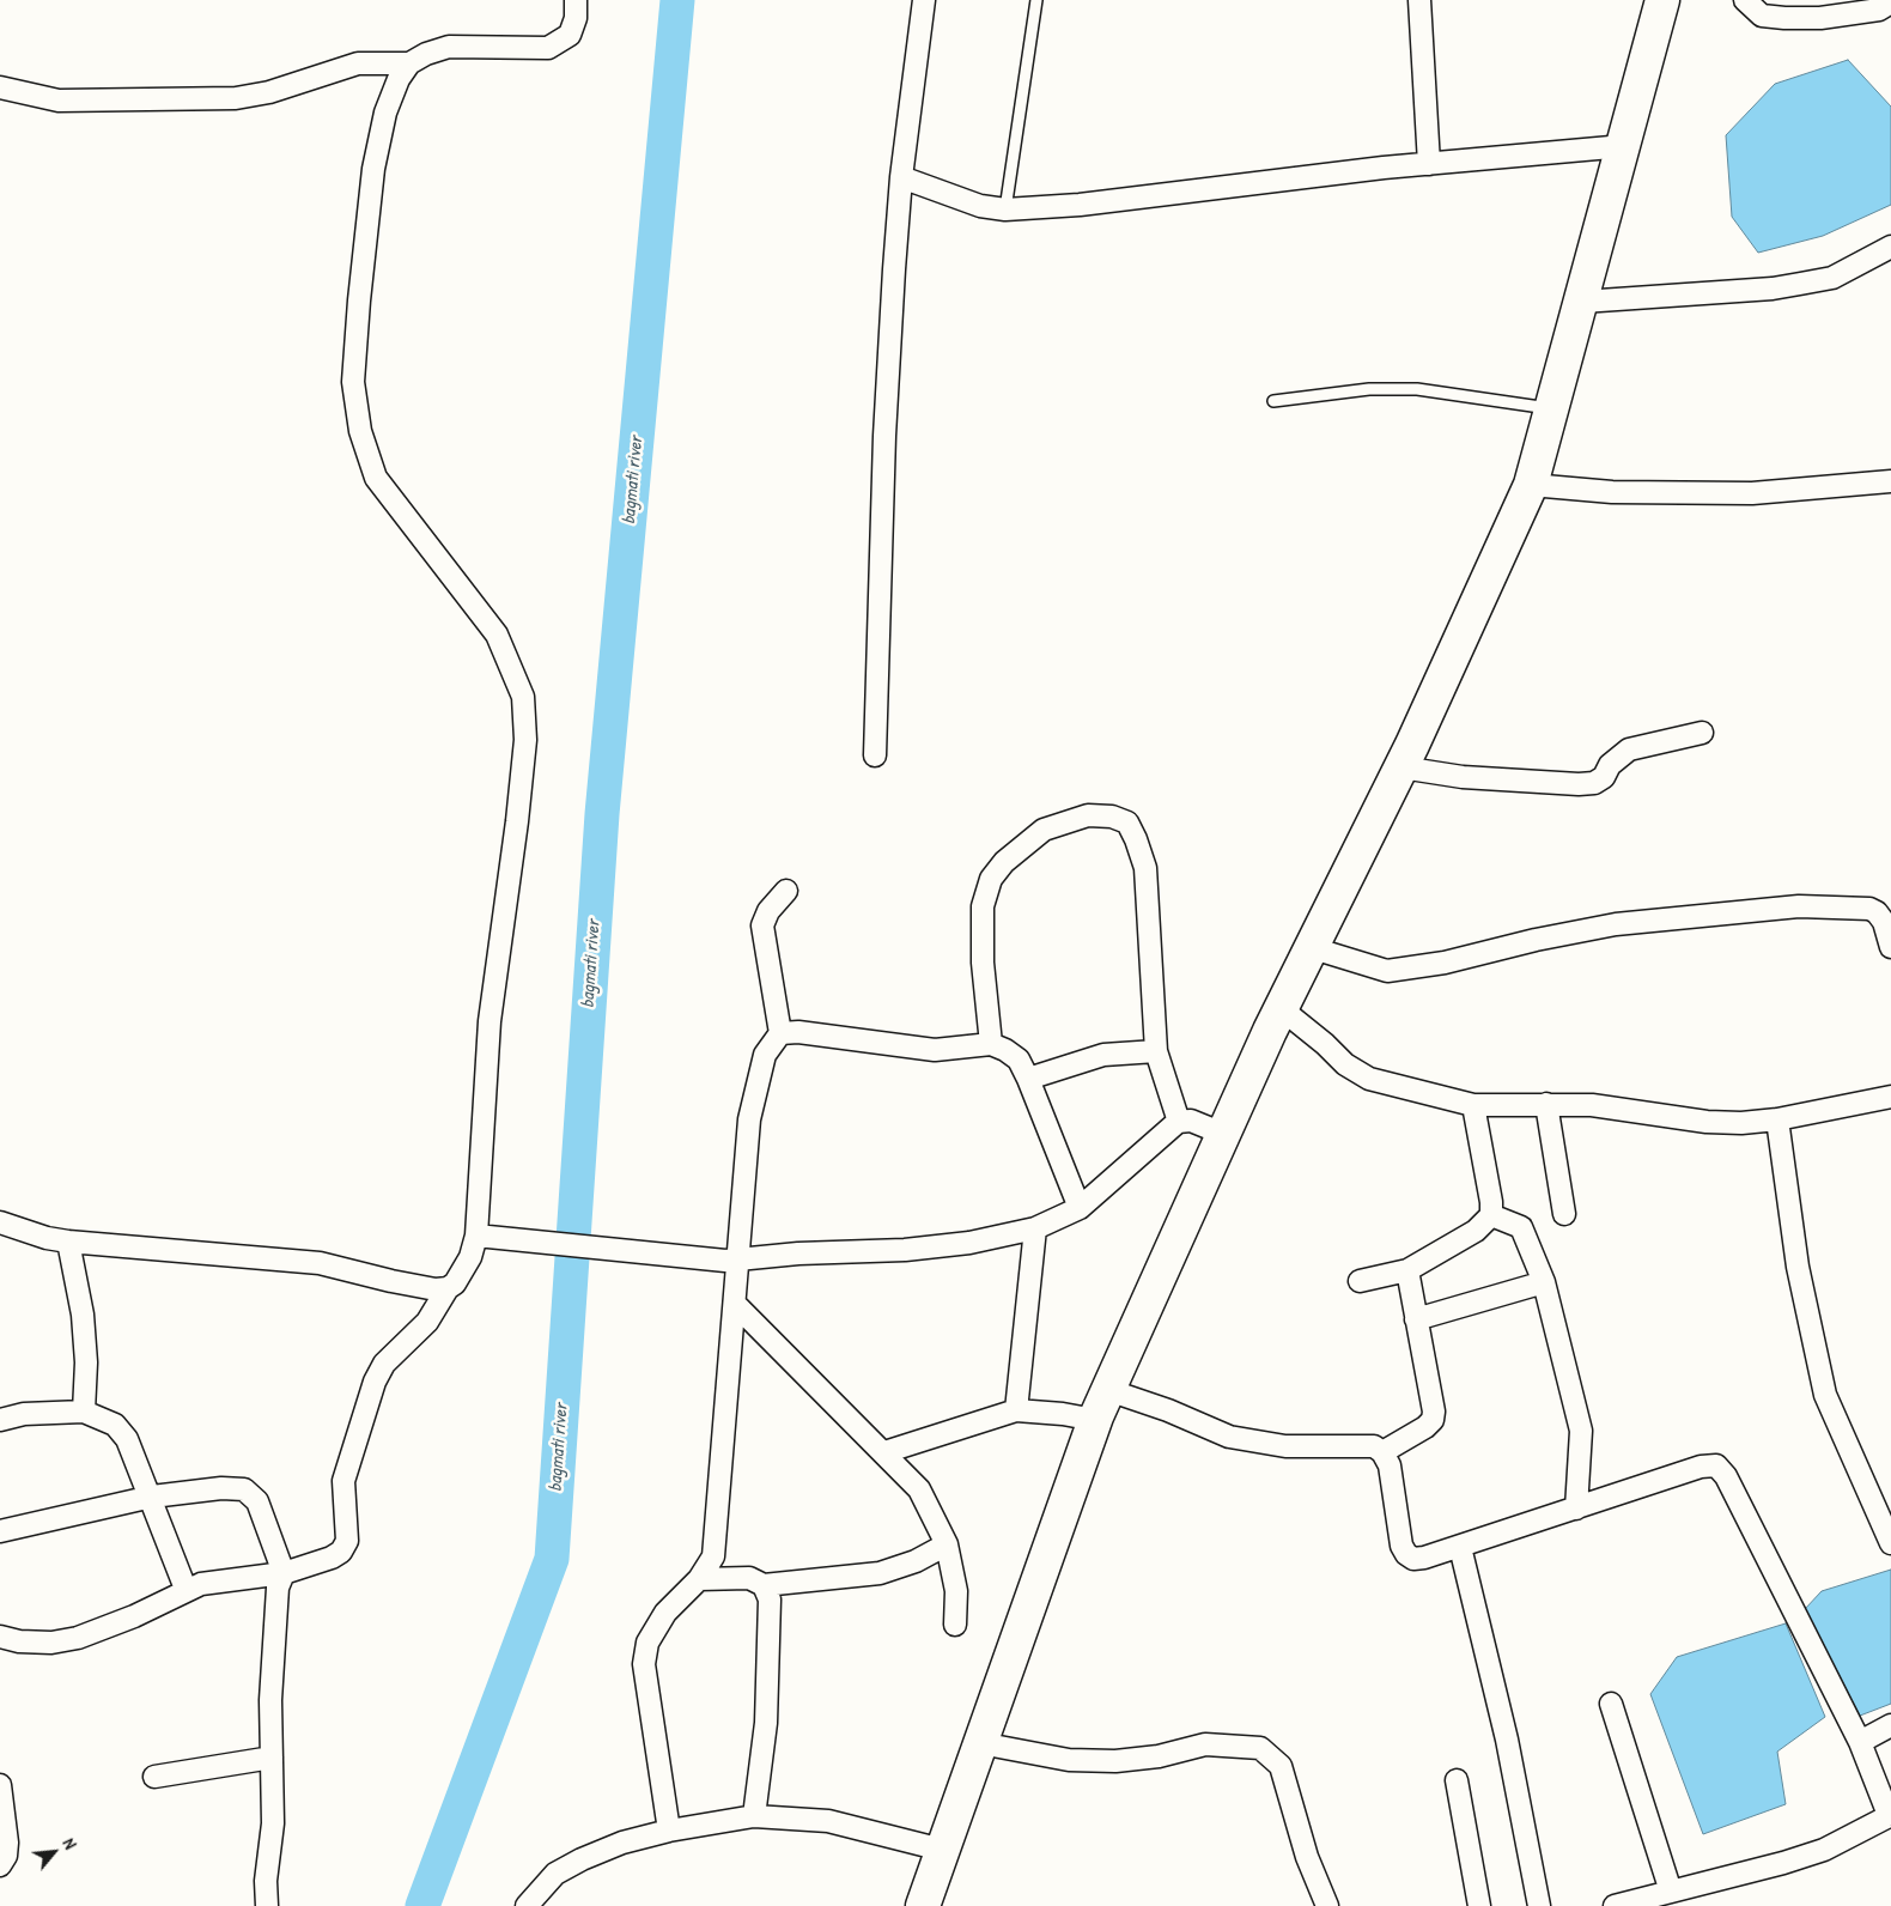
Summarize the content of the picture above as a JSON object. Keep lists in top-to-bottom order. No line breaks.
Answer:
{"water":["bagmati river"],"north":"top right"}
